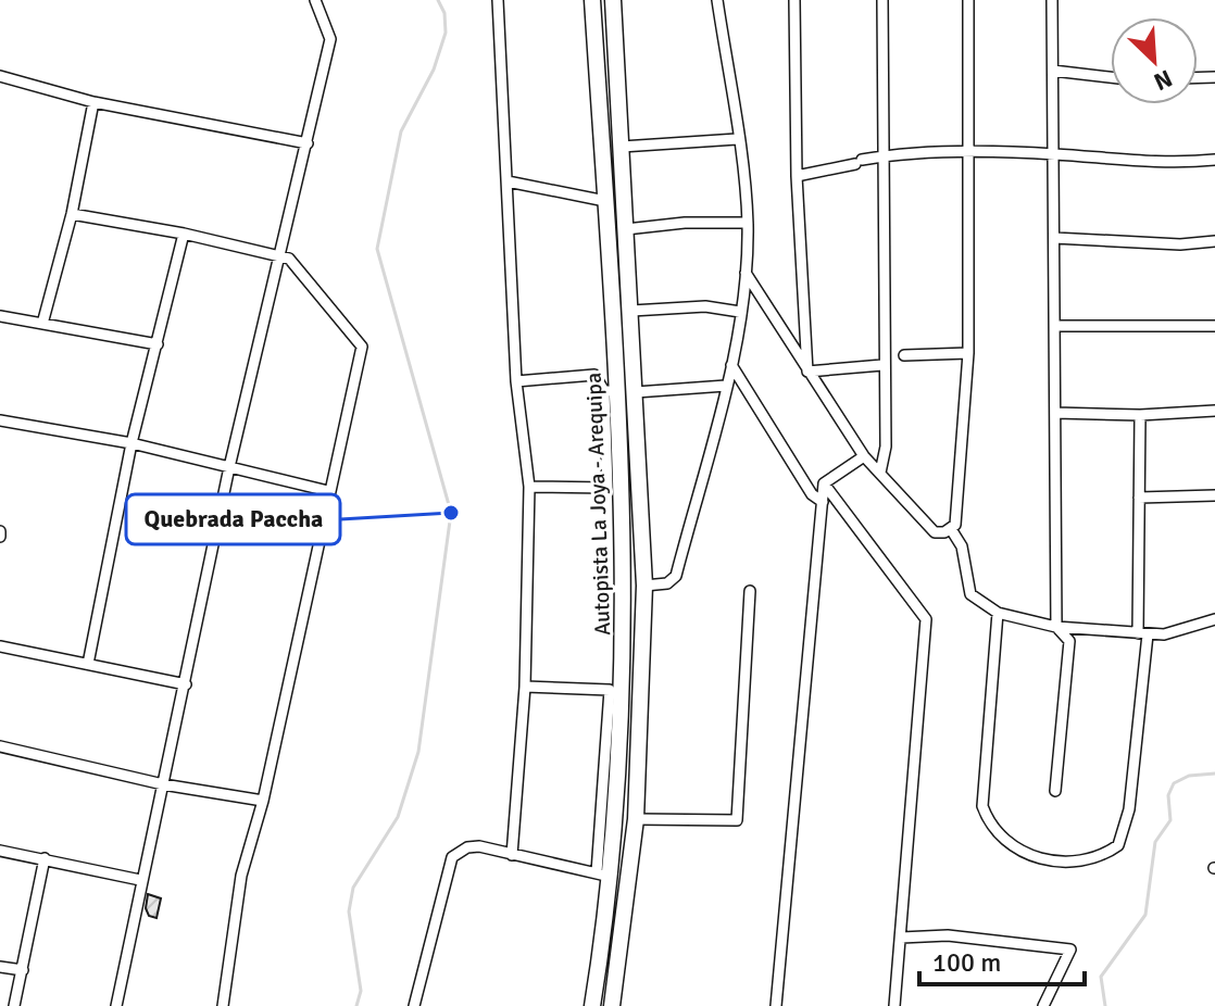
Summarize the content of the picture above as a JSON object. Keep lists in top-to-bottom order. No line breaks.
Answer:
{"streets":{"main road":["Autopista La Joya - Arequipa"]},"places":["Quebrada Paccha"],"scale_bar":"100 m","north":"bottom right"}
